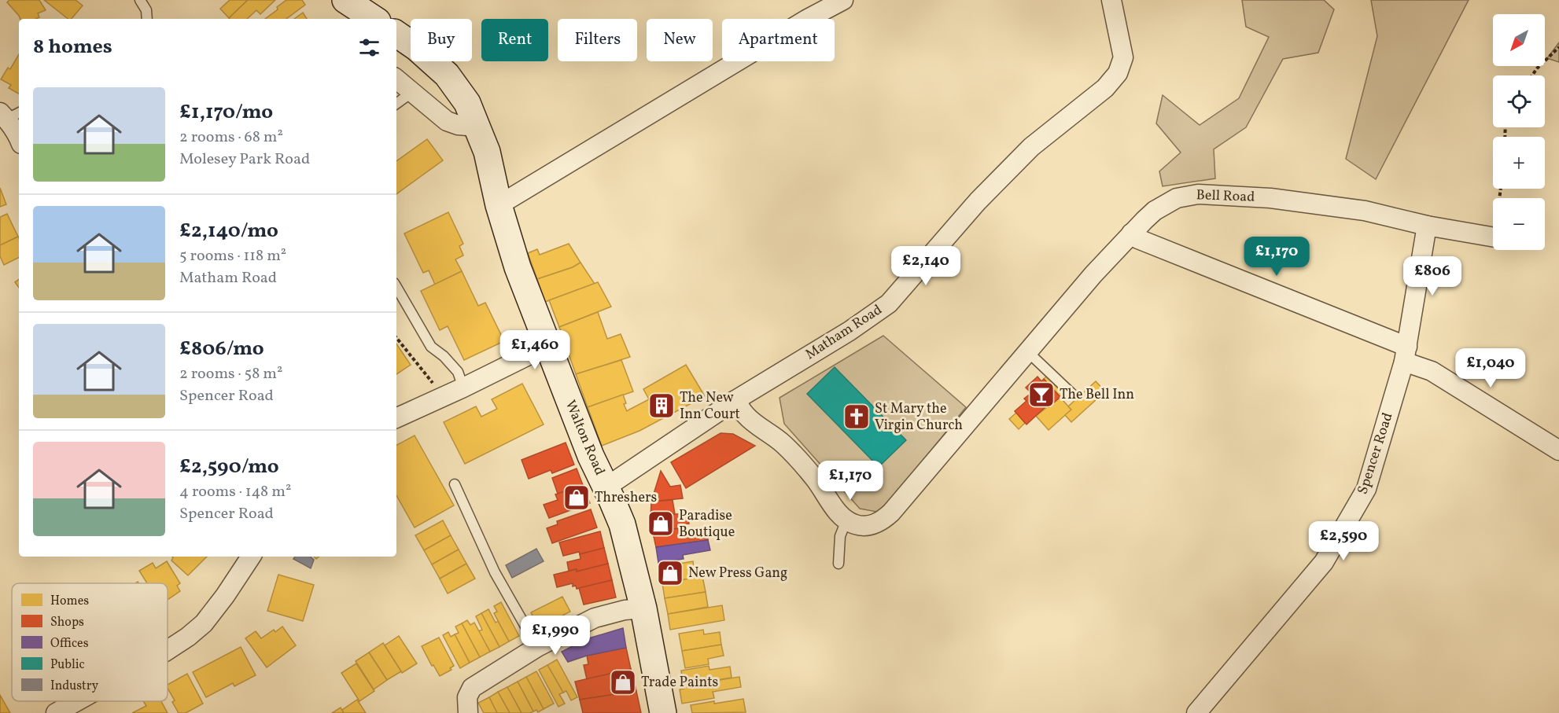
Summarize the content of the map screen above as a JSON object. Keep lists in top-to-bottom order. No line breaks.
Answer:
{"streets":{"main road":["Walton Road"],"street":["Bell Road","Matham Road","Spencer Road"]},"crossings":[["Bell Road","Spencer Road"],["Matham Road","Walton Road"]],"places":{"bar":["The Bell Inn"],"building":["The New Inn Court"],"church":["St Mary the Virgin Church"],"shop":["Threshers","Paradise Boutique","New Press Gang","Trade Paints"]},"legend":["Homes","Shops","Offices","Public","Industry"],"north":"bottom left","page":{"map_buttons":["+","−"],"chip":["Buy","Rent","Filters","New","Apartment"],"heading":"8 homes","list":[{"name":"£1,170/mo","note":"2 rooms · 68 m² · Molesey Park Road"},{"name":"£2,140/mo","note":"5 rooms · 118 m² · Matham Road"},{"name":"£806/mo","note":"2 rooms · 58 m² · Spencer Road"},{"name":"£2,590/mo","note":"4 rooms · 148 m² · Spencer Road"}],"price":["£1,170","£2,140","£806","£1,460","£1,040","£1,170","£2,590","£1,990"]}}
